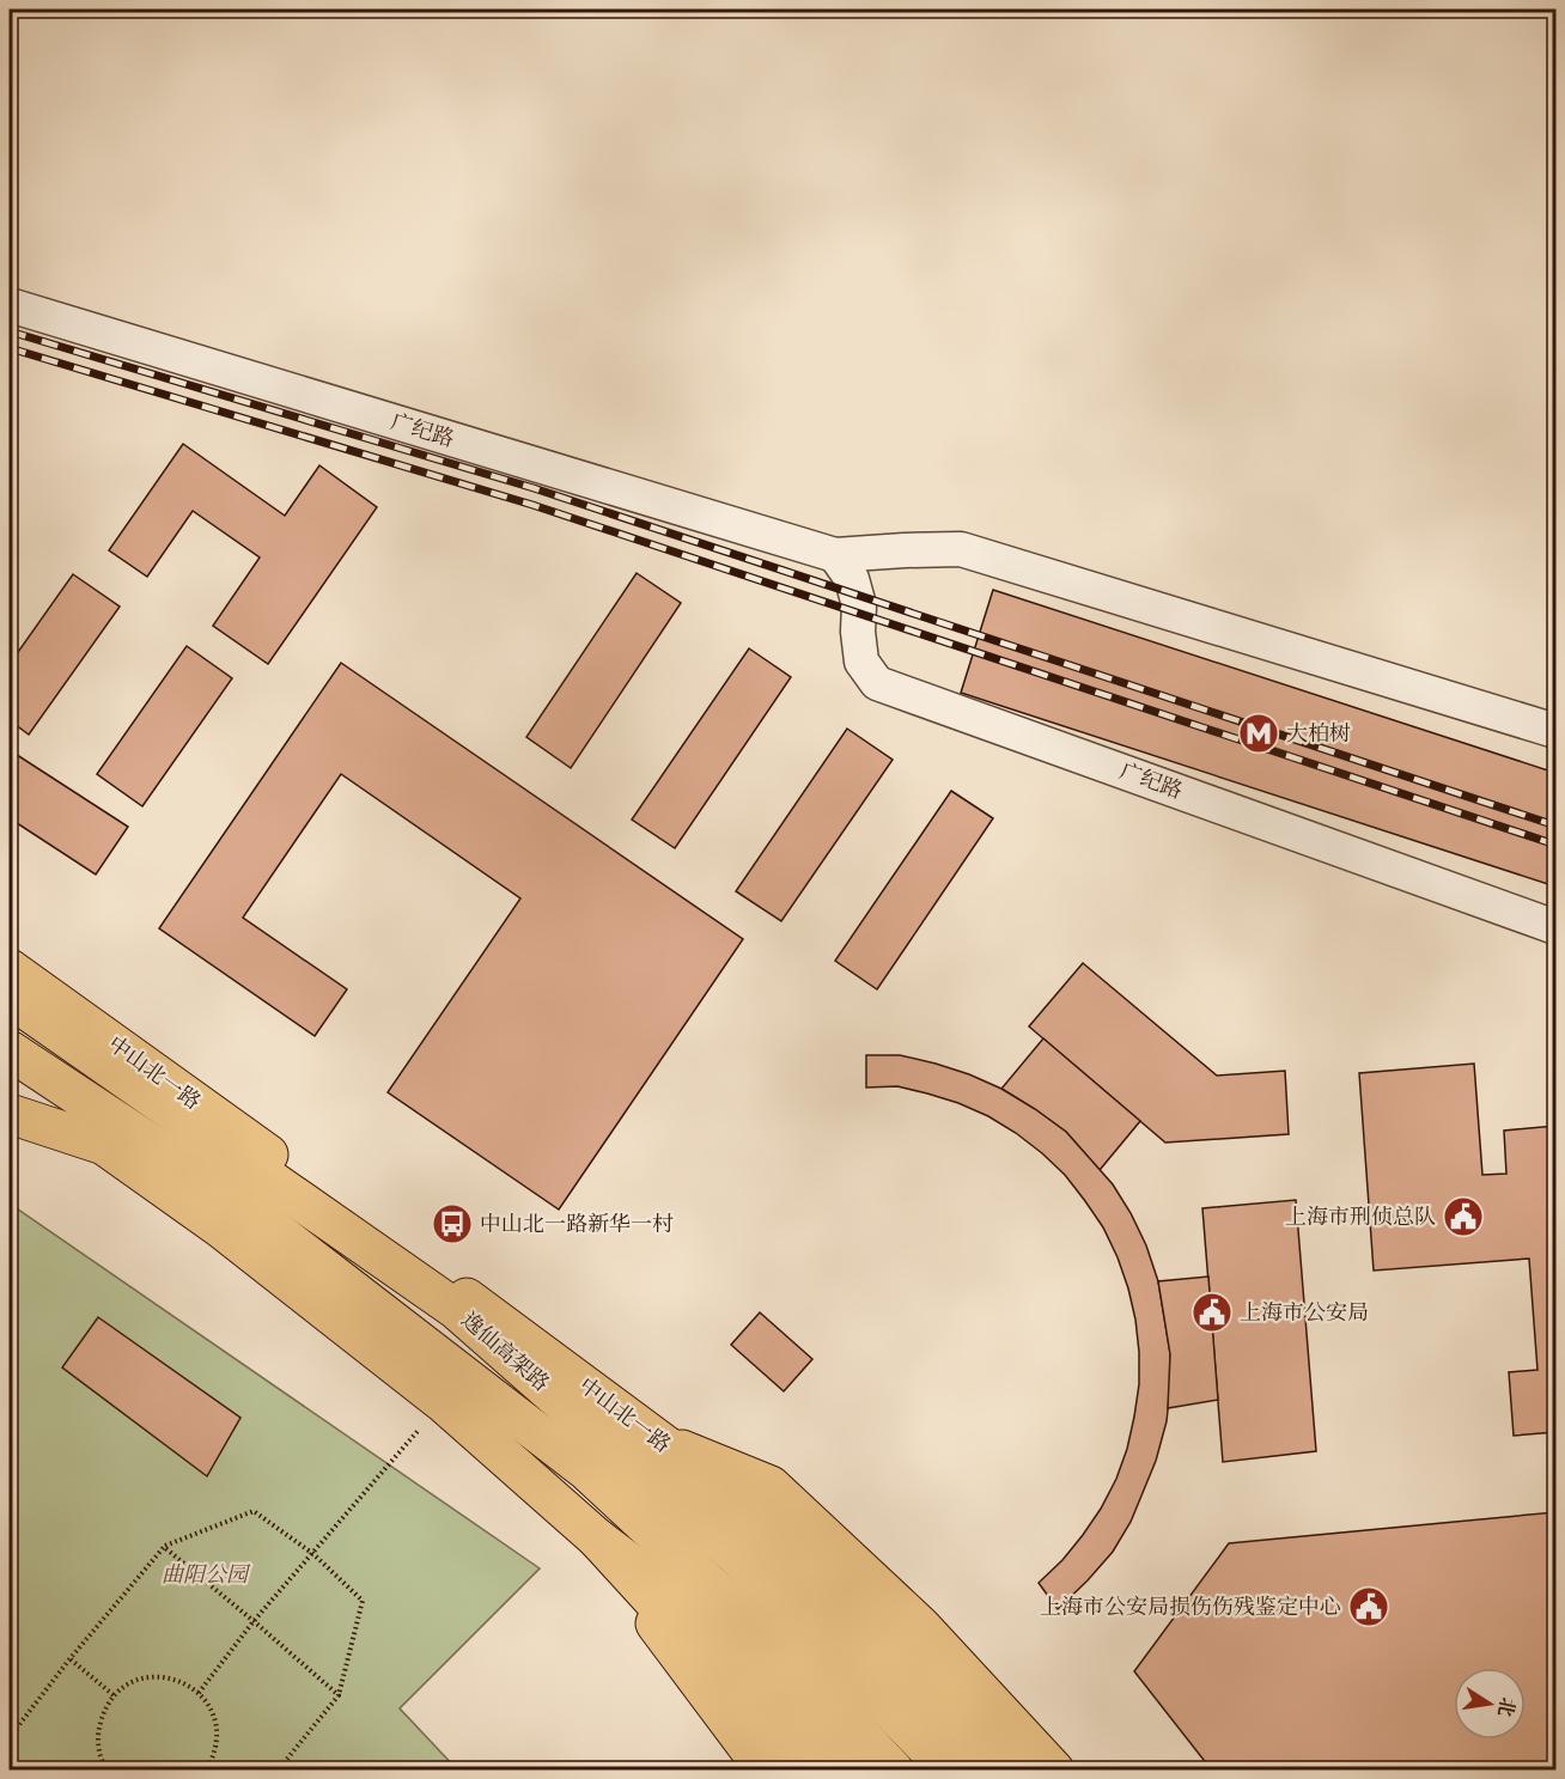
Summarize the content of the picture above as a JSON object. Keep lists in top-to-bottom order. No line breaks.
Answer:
{"streets":{"main road":["中山北一路","逸仙高架路"],"street":["广纪路"]},"parks":["曲阳公园"],"places":{"metro station":["大柏树"],"public building":["上海市刑侦总队","上海市公安局","上海市公安局损伤伤残鉴定中心"],"bus stop":["中山北一路新华一村"]},"north":"right"}
